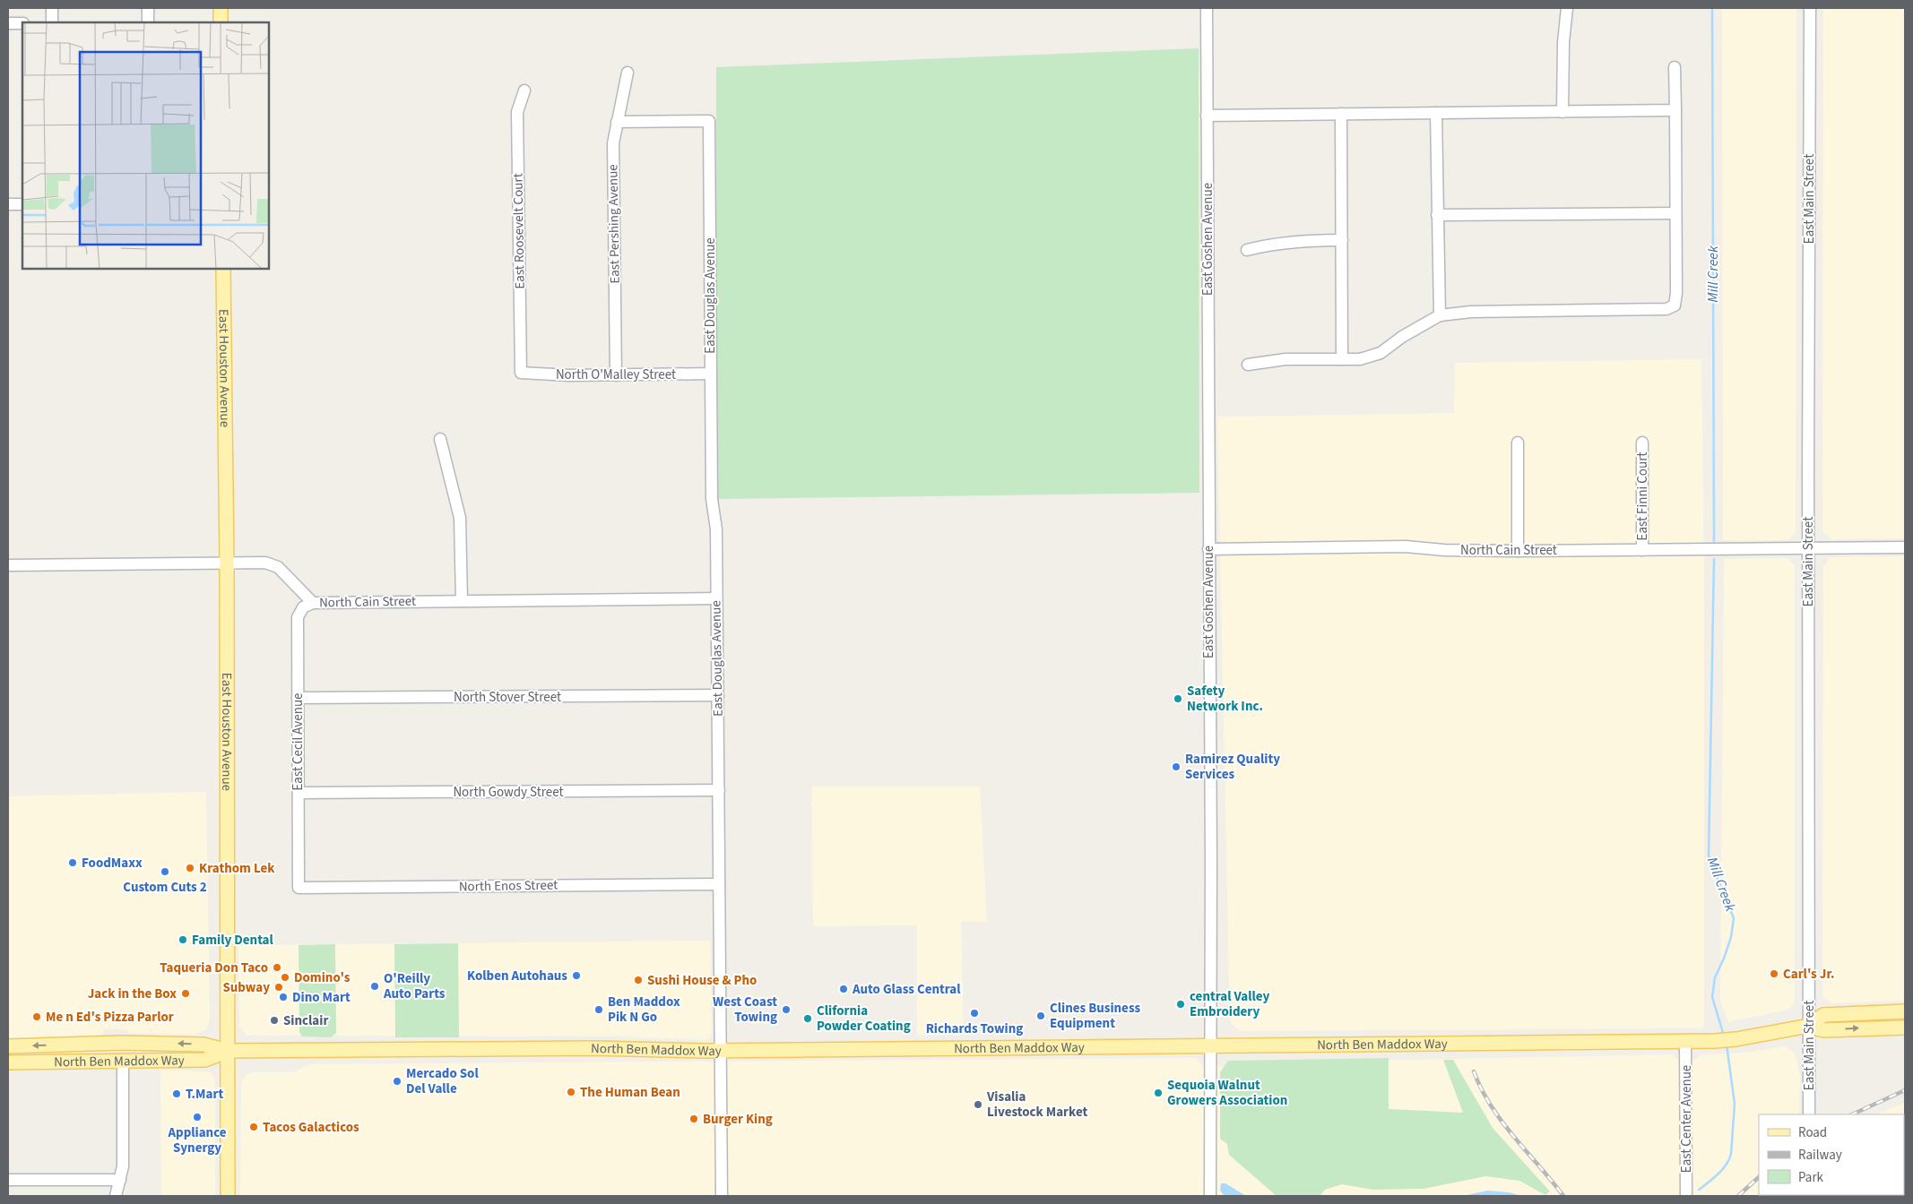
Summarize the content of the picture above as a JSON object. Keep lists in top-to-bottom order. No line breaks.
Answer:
{"streets":{"main road":["East Houston Avenue","North Ben Maddox Way"],"street":["East Main Street","East Pershing Avenue","East Roosevelt Court","East Goshen Avenue","East Douglas Avenue","North O'Malley Street","East Finni Court","North Cain Street","North Stover Street","East Cecil Avenue","North Gowdy Street","North Enos Street","East Center Avenue"]},"crossings":[["East Main Street","North Cain Street"],["East Main Street","North Ben Maddox Way"],["East Pershing Avenue","East Douglas Avenue"],["East Pershing Avenue","North O'Malley Street"],["East Roosevelt Court","North O'Malley Street"],["East Goshen Avenue","North Cain Street"],["East Goshen Avenue","North Ben Maddox Way"],["East Douglas Avenue","North O'Malley Street"],["East Douglas Avenue","North Cain Street"],["East Douglas Avenue","North Stover Street"],["East Douglas Avenue","North Gowdy Street"],["East Douglas Avenue","North Enos Street"],["East Douglas Avenue","North Ben Maddox Way"],["East Houston Avenue","North Cain Street"],["East Houston Avenue","North Ben Maddox Way"],["East Finni Court","North Cain Street"],["North Cain Street","East Cecil Avenue"],["North Stover Street","East Cecil Avenue"],["East Cecil Avenue","North Gowdy Street"],["East Cecil Avenue","North Enos Street"],["North Ben Maddox Way","East Center Avenue"]],"water":["Mill Creek"],"places":["Safety Network Inc.","Ramirez Quality Services","FoodMaxx","Krathom Lek","Custom Cuts 2","Family Dental","Taqueria Don Taco","Carl's Jr.","Kolben Autohaus","Domino's","Sushi House & Pho","O'Reilly Auto Parts","Subway","Auto Glass Central","Jack in the Box","Dino Mart","central Valley Embroidery","Ben Maddox Pik N Go","West Coast Towing","Richards Towing","Clines Business Equipment","Me n Ed's Pizza Parlor","Clifornia Powder Coating","Sinclair","Mercado Sol Del Valle","The Human Bean","Sequoia Walnut Growers Association","T.Mart","Visalia Livestock Market","Appliance Synergy","Burger King","Tacos Galacticos"],"legend":["Road","Railway","Park"]}
